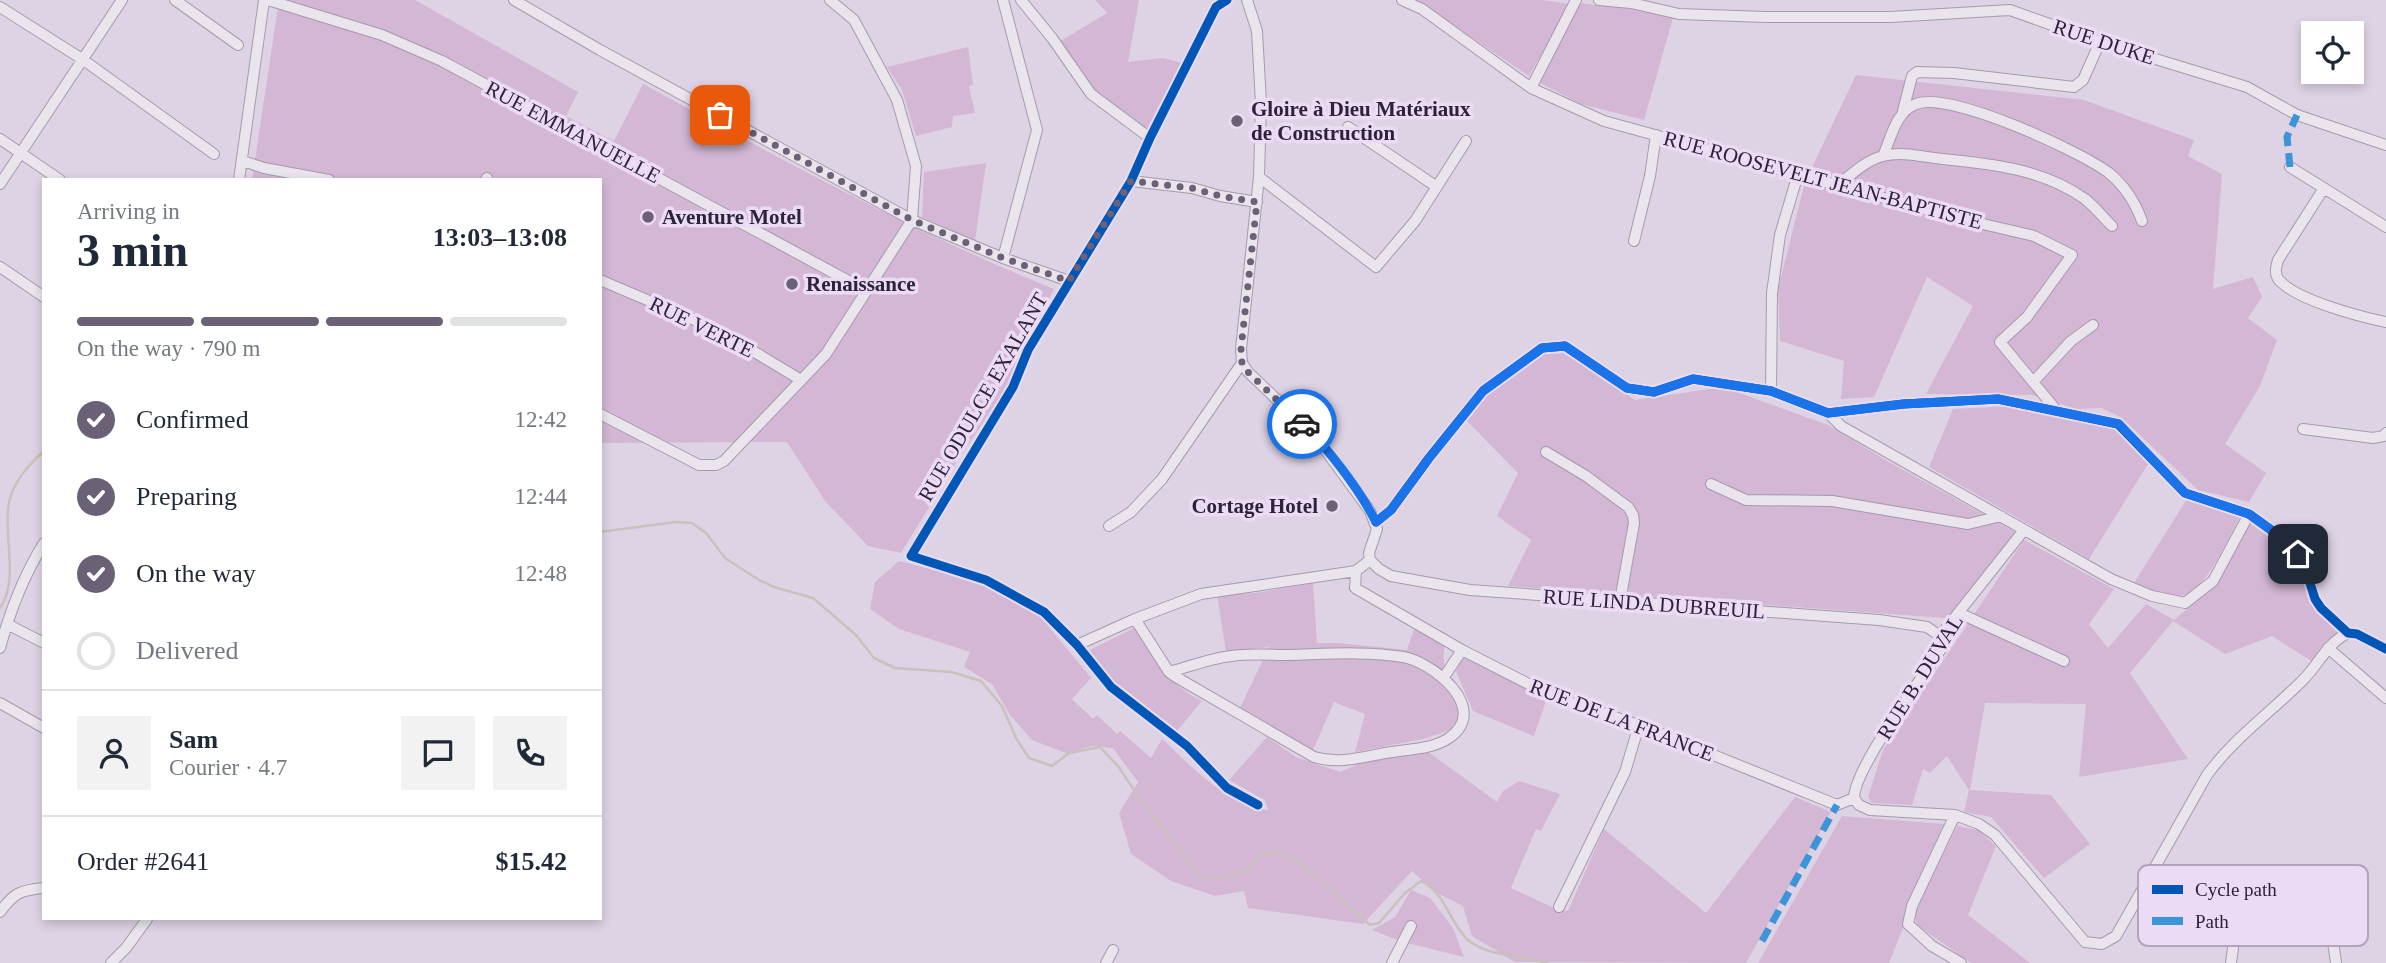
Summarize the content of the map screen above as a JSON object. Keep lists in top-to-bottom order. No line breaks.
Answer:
{"streets":{"street":["RUE DUKE","RUE EMMANUELLE","RUE ROOSEVELT JEAN-BAPTISTE","RUE VERTE","RUE ODULCE EXALANT","RUE LINDA DUBREUIL","RUE B. DUVAL","RUE DE LA FRANCE"]},"crossings":[["RUE LINDA DUBREUIL","RUE B. DUVAL"],["RUE B. DUVAL","RUE DE LA FRANCE"]],"places":["Gloire à Dieu Matériaux de Construction","Aventure Motel","Renaissance","Cortage Hotel"],"legend":["Cycle path","Path"],"page":{"heading":["3 min","Arriving in","13:03–13:08"],"panel":["Sam","Courier · 4.7","Order #2641","$15.42"],"bar":"On the way · 790 m","list":[["Confirmed","12:42"],["Preparing","12:44"],["On the way","12:48"],"Delivered"]}}
